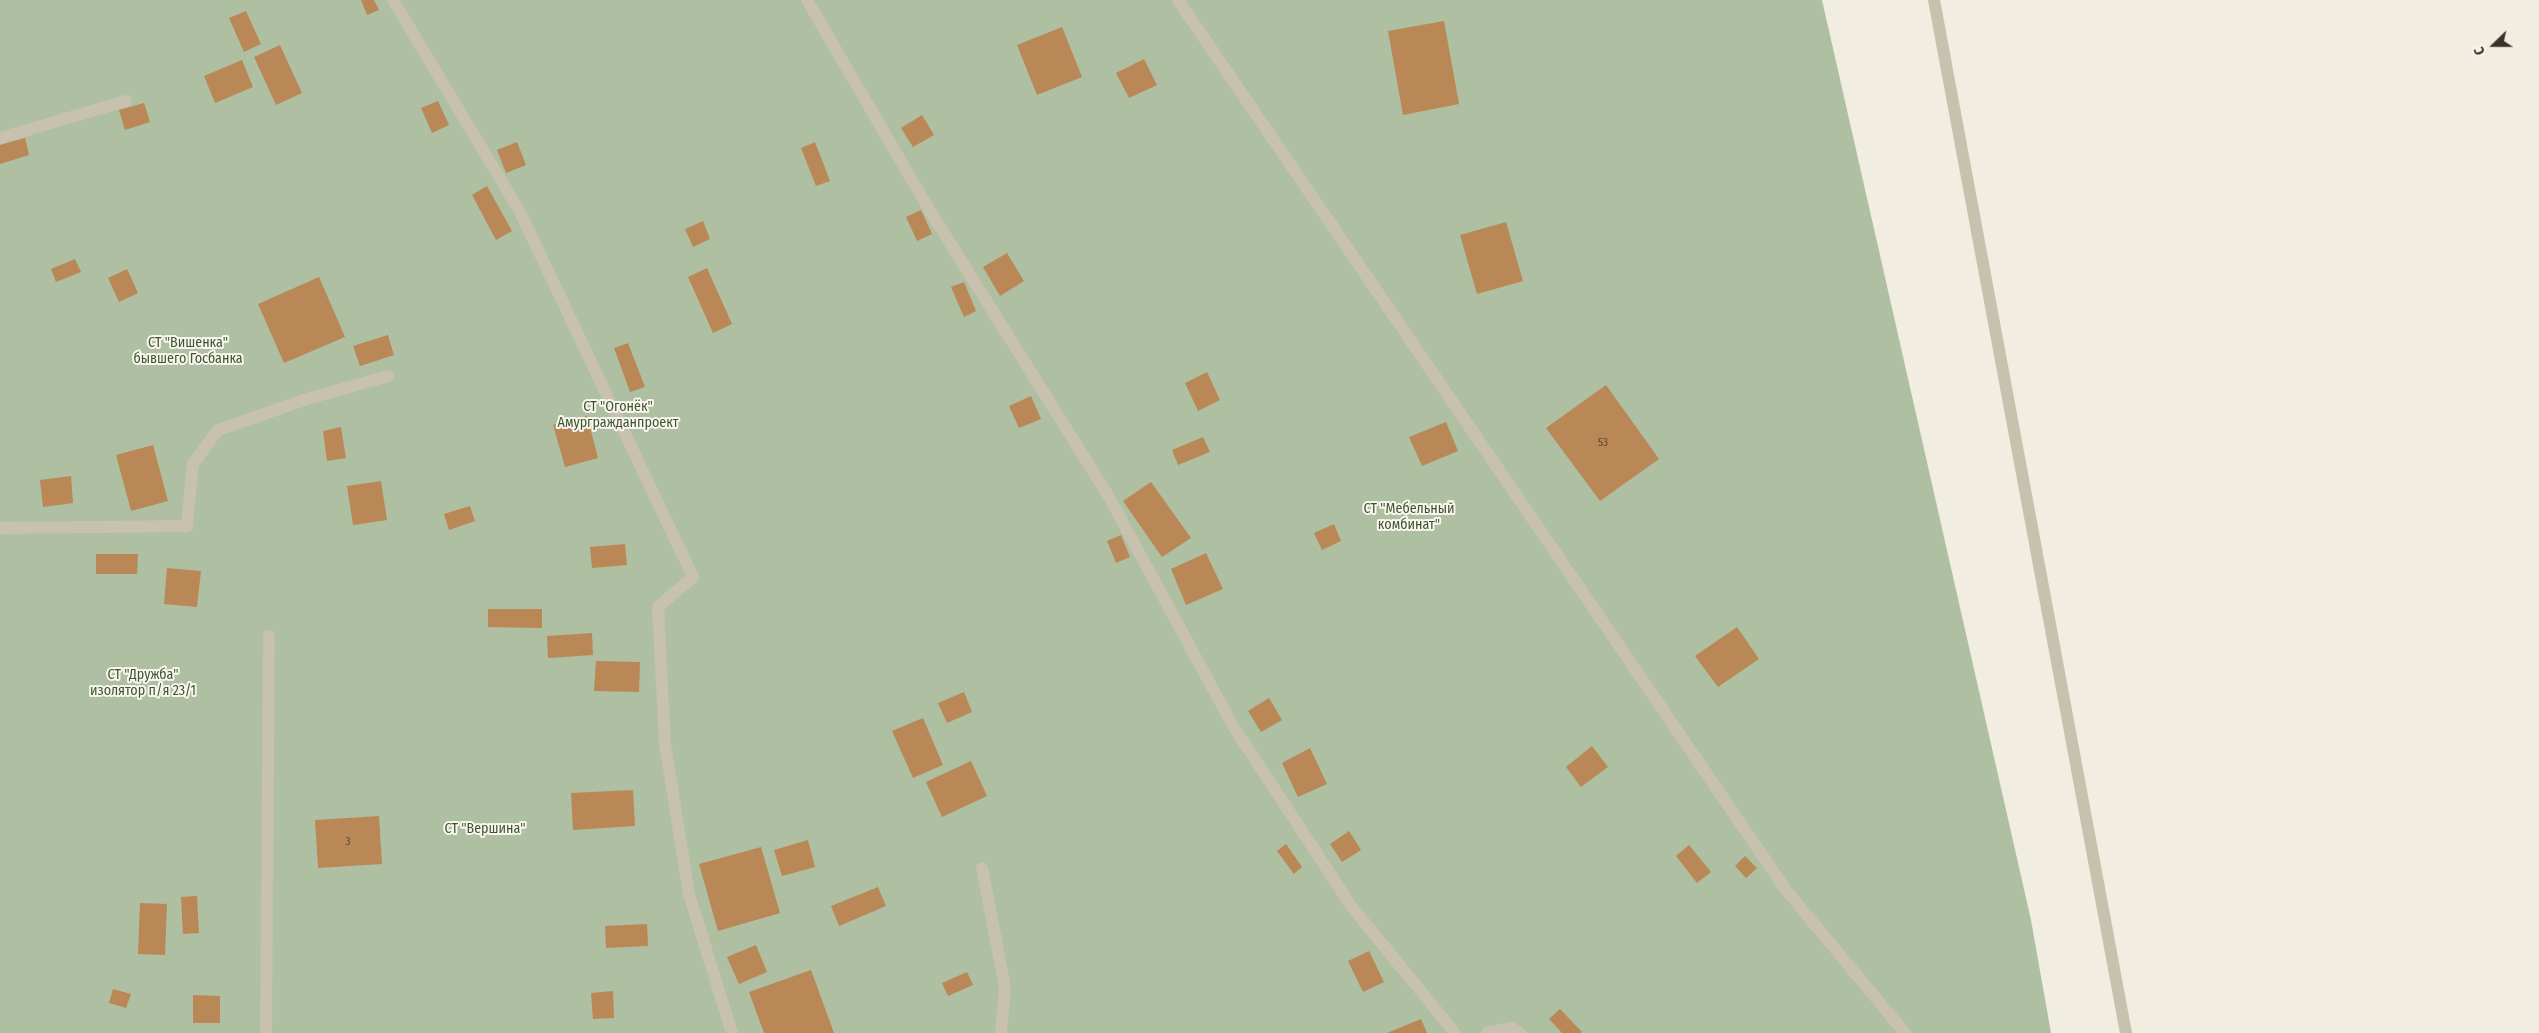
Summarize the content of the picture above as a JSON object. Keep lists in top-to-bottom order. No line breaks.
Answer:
{"parks":["СТ \"Вишенка\" бывшего Госбанка","СТ \"Огонёк\" Амургражданпроект","СТ \"Мебельный комбинат\"","СТ \"Дружба\" изолятор п/я 23/1","СТ \"Вершина\""],"house_numbers":["53","3"],"north":"left"}
